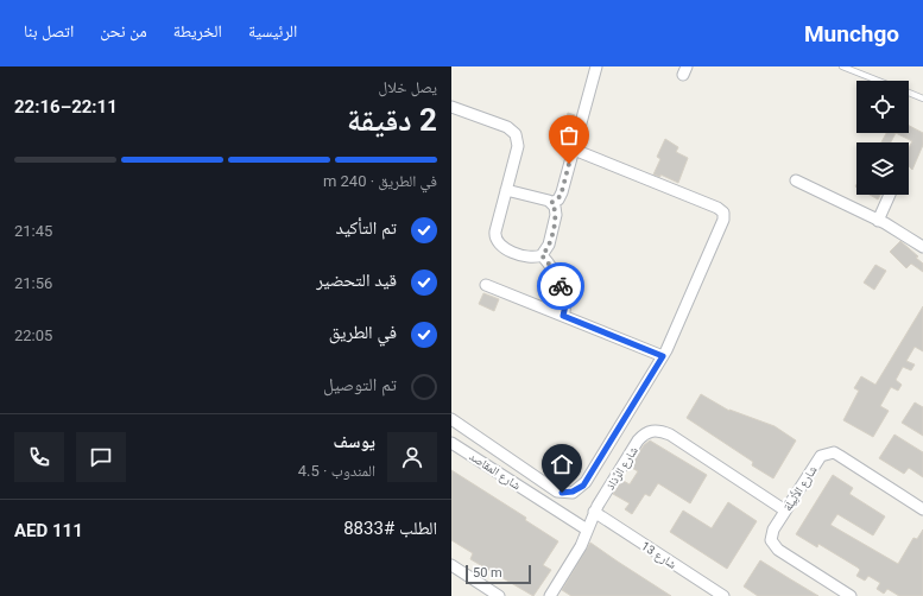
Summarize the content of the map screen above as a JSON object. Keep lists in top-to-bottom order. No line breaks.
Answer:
{"streets":{"street":["شارع الرَّذاذ","شارع المقاصد","شارع الأَثِيلَة","شارع 13"]},"crossings":[["شارع الرَّذاذ","شارع المقاصد"],["شارع الرَّذاذ","شارع الأَثِيلَة"],["شارع الرَّذاذ","شارع 13"]],"scale_bar":"50 m","page":{"header":"Munchgo","nav":["الرئيسية","الخريطة","من نحن","اتصل بنا"],"heading":["2 دقيقة","يصل خلال","22:11–22:16"],"panel":["يوسف","المندوب · 4.5","الطلب #8833","AED 111"],"bar":"في الطريق · 240 m","list":[["تم التأكيد","21:45"],["قيد التحضير","21:56"],["في الطريق","22:05"],"تم التوصيل"],"scale":"50 m"}}
